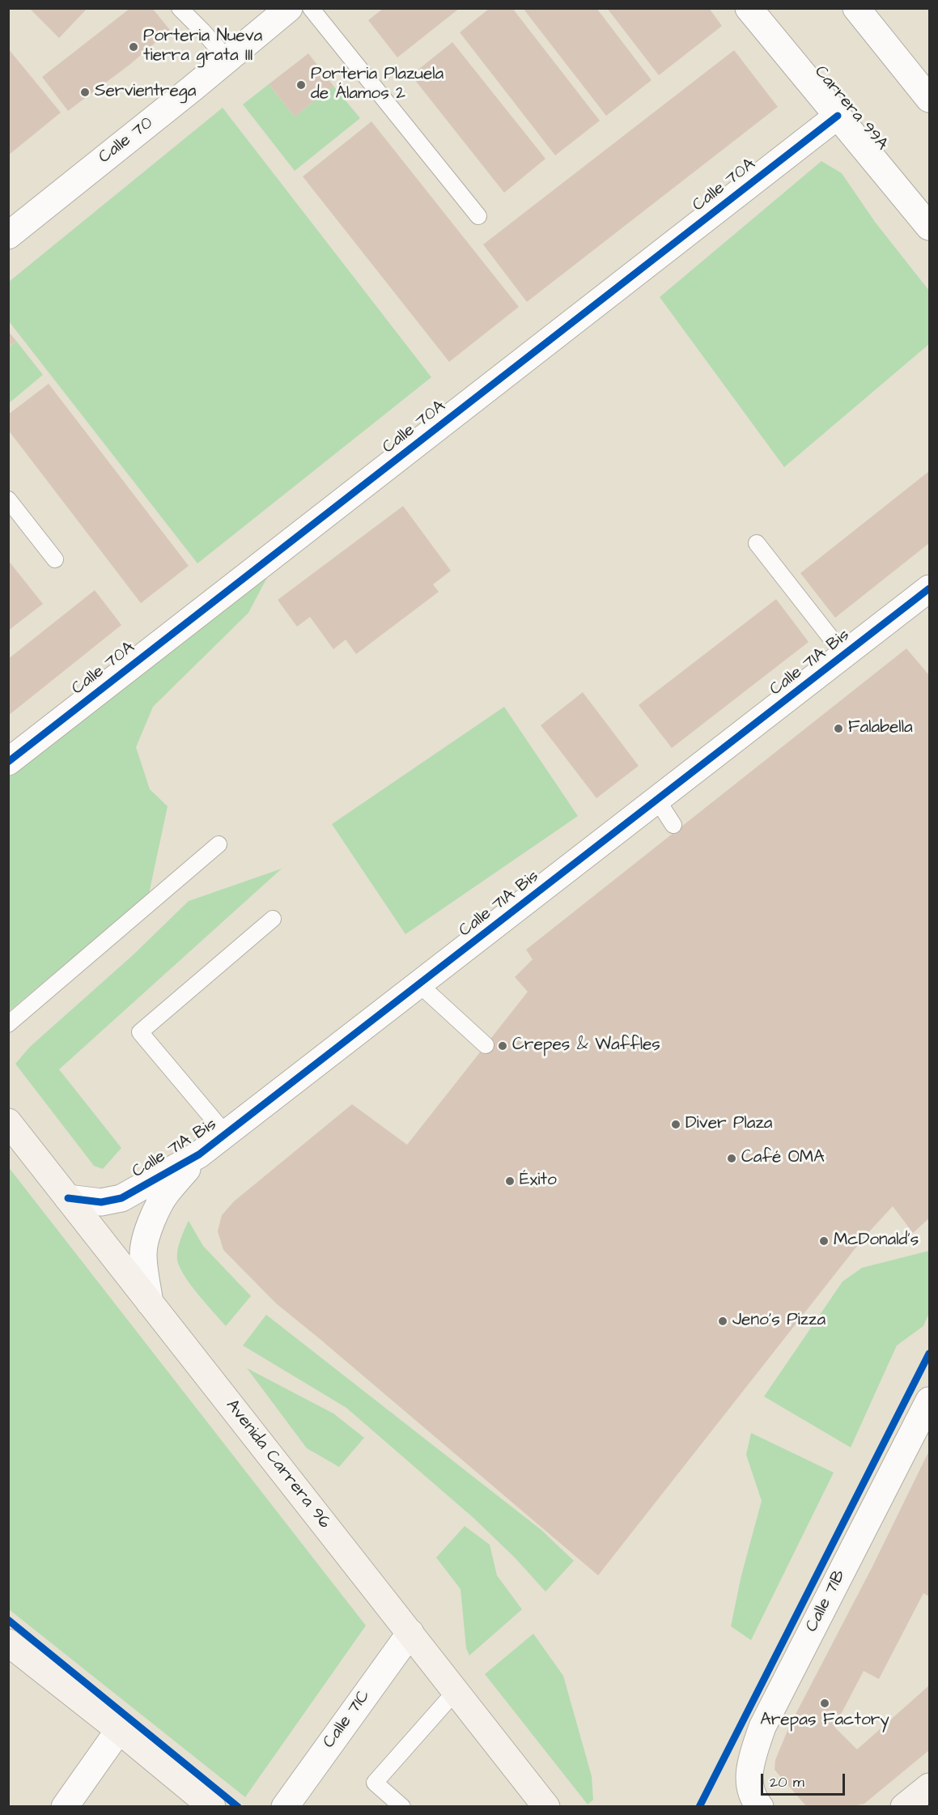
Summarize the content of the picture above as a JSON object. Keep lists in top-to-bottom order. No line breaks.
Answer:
{"streets":{"main road":["Avenida Carrera 96"],"street":["Carrera 99A","Calle 70","Calle 70A","Calle 71A Bis","Calle 71B","Calle 71C"]},"crossings":[["Carrera 99A","Calle 70A"],["Calle 71A Bis","Avenida Carrera 96"],["Avenida Carrera 96","Calle 71C"]],"places":["Porteria Nueva tierra grata III","Porteria Plazuela de Álamos 2","Servientrega","Falabella","Crepes & Waffles","Diver Plaza","Café OMA","Éxito","McDonald's","Jeno's Pizza","Arepas Factory"],"scale_bar":"20 m"}
